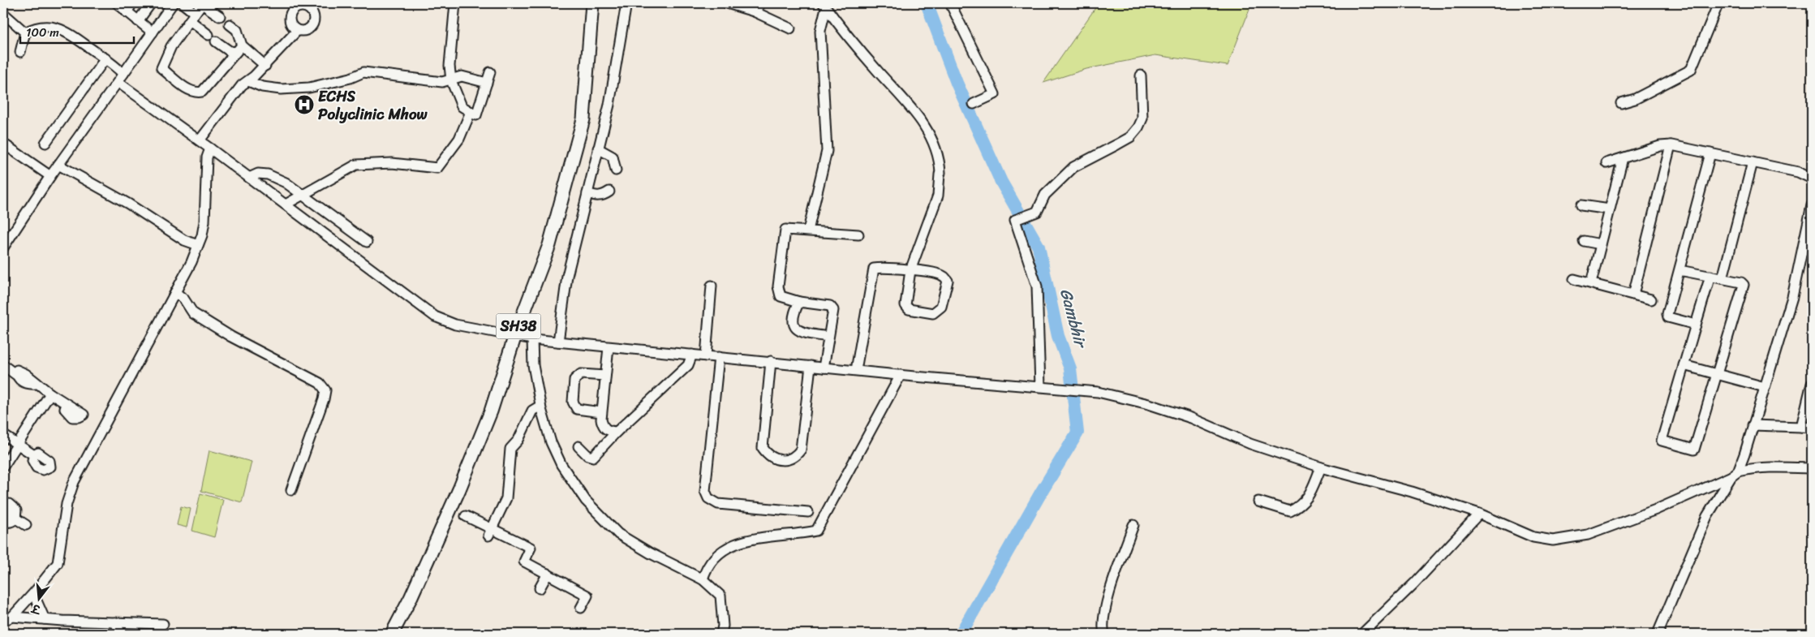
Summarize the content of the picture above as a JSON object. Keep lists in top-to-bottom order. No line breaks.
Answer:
{"streets":{"main road":["SH38"]},"water":["Gambhir"],"places":{"hospital":["ECHS Polyclinic Mhow"]},"scale_bar":"100 m","north":"bottom"}
